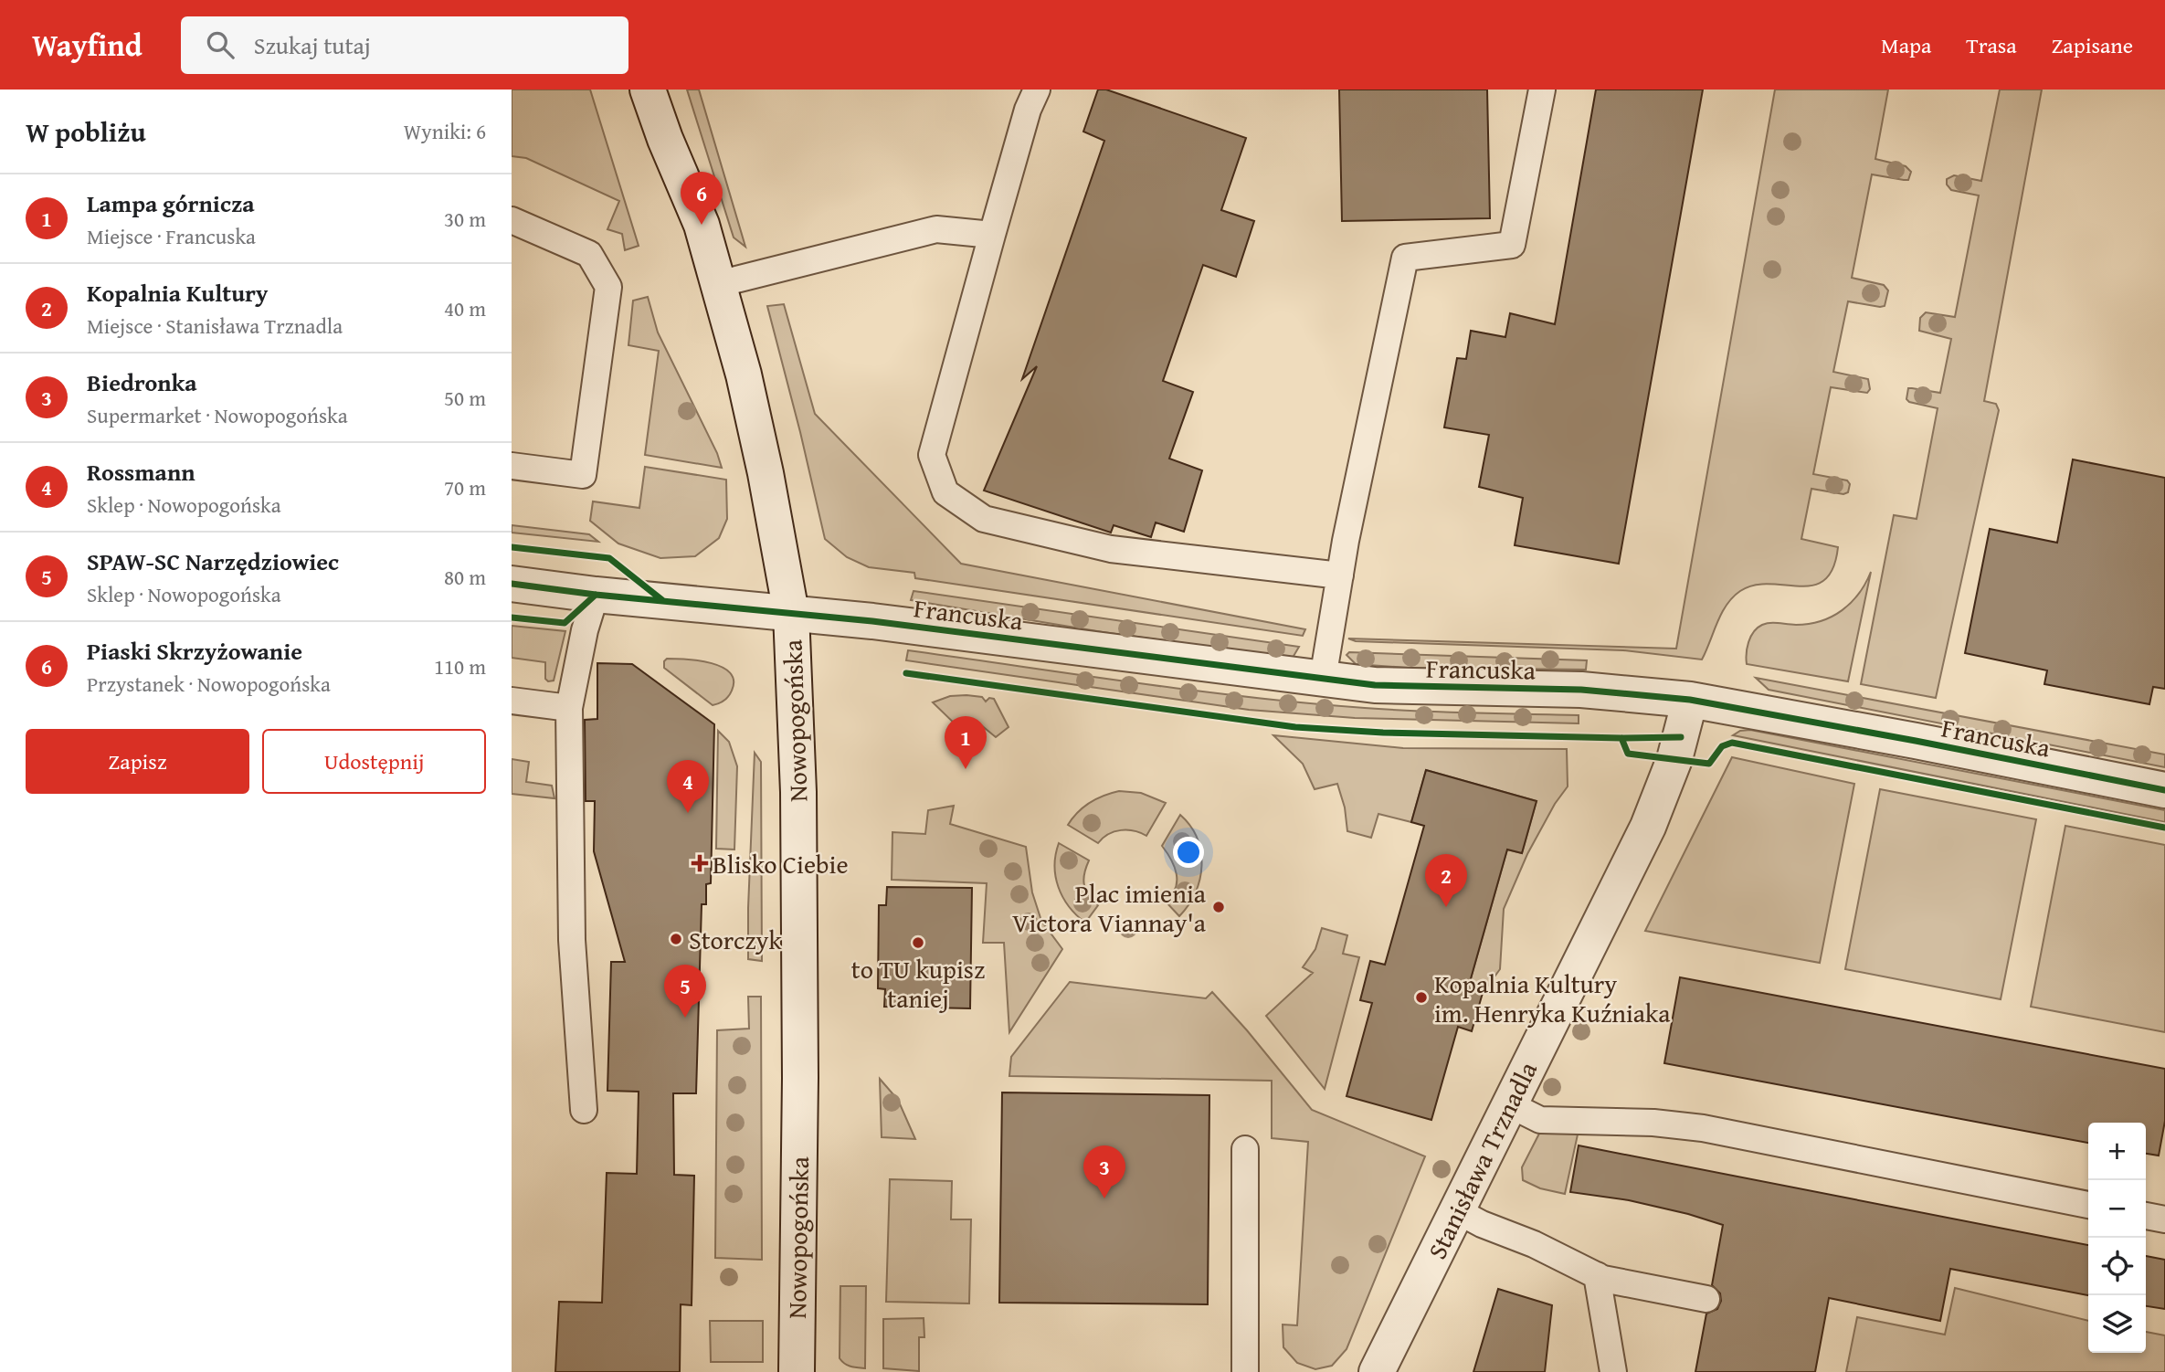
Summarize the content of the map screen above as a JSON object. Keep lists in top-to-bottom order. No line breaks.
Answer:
{"streets":{"street":["Francuska","Nowopogońska","Stanisława Trznadla"]},"crossings":[["Francuska","Nowopogońska"],["Francuska","Stanisława Trznadla"]],"places":{"health":["Blisko Ciebie"],"other":["Plac imienia Victora Viannay'a","Storczyk","to TU kupisz taniej","Kopalnia Kultury im. Henryka Kuźniaka"]},"page":{"header":"Wayfind","search":"Szukaj tutaj","nav":["Mapa","Trasa","Zapisane"],"heading":["W pobliżu","Wyniki: 6"],"pins":["6","1","4","2","5","3"],"list":[{"mark":"1","name":"Lampa górnicza","note":"Miejsce · Francuska","value":"30 m"},{"mark":"2","name":"Kopalnia Kultury","note":"Miejsce · Stanisława Trznadla","value":"40 m"},{"mark":"3","name":"Biedronka","note":"Supermarket · Nowopogońska","value":"50 m"},{"mark":"4","name":"Rossmann","note":"Sklep · Nowopogońska","value":"70 m"},{"mark":"5","name":"SPAW-SC Narzędziowiec","note":"Sklep · Nowopogońska","value":"80 m"},{"mark":"6","name":"Piaski Skrzyżowanie","note":"Przystanek · Nowopogońska","value":"110 m"}],"buttons":["Zapisz","Udostępnij"],"map_buttons":["+","−"]}}
